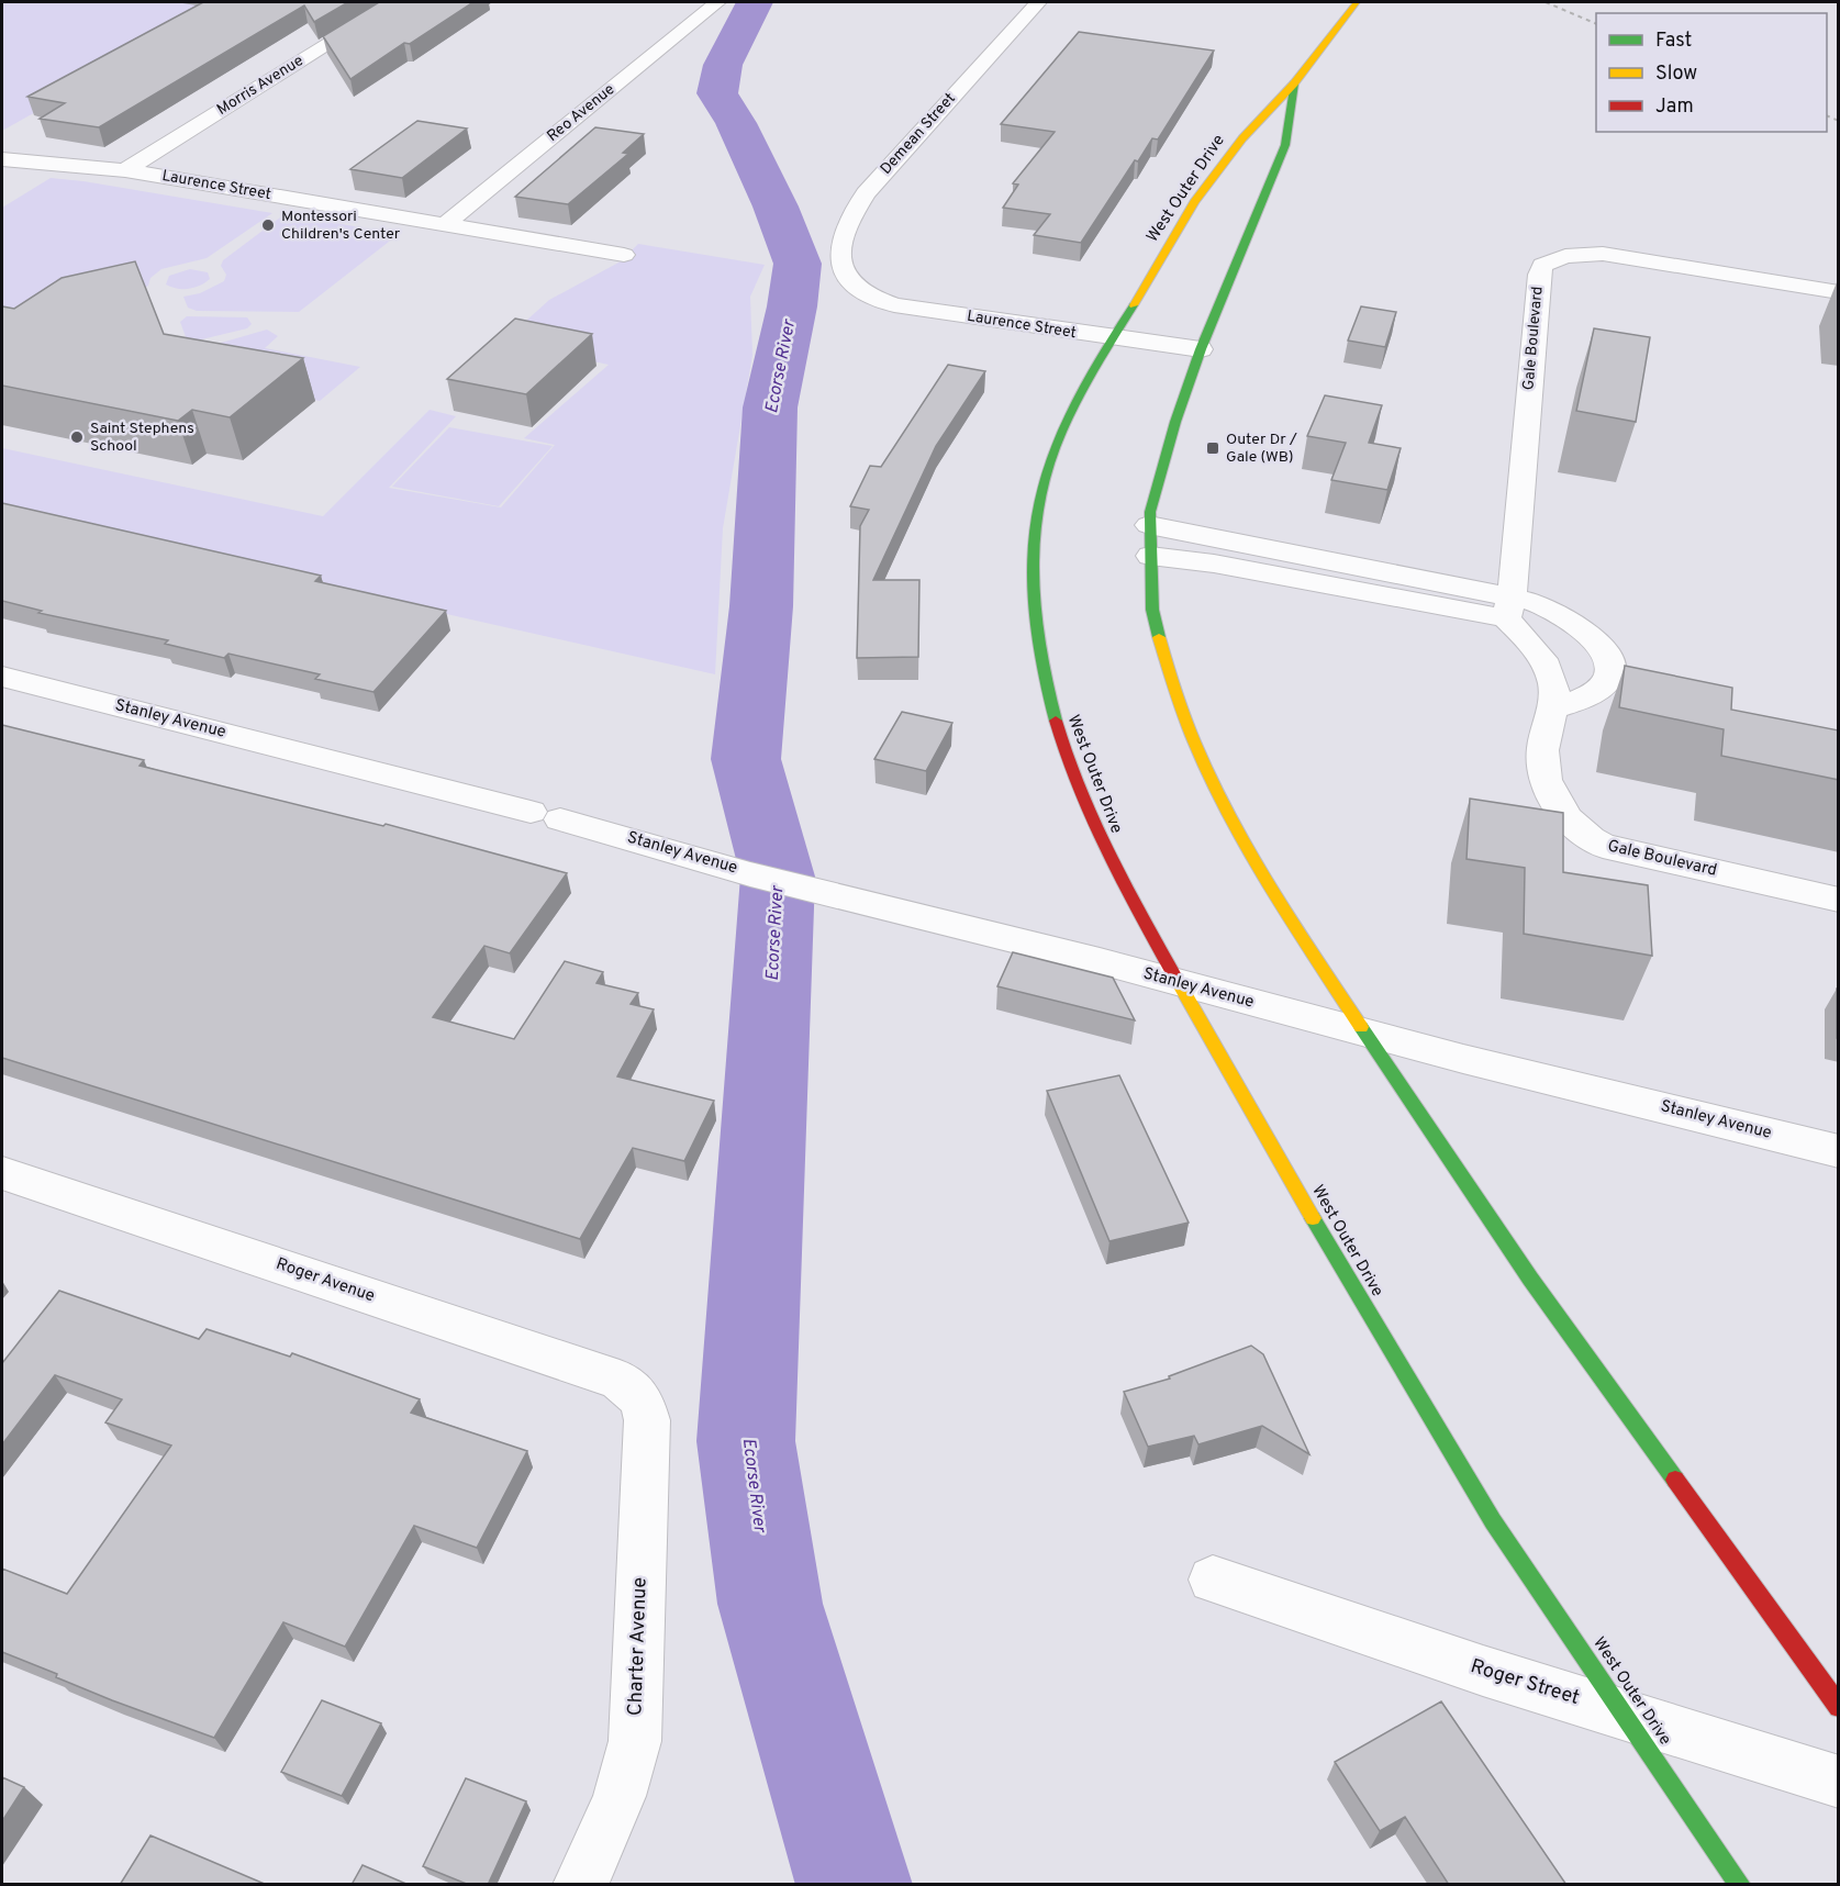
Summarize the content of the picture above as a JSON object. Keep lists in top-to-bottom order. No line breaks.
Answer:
{"streets":{"main road":["West Outer Drive"],"street":["Morris Avenue","Reo Avenue","Demean Street","Laurence Street","Gale Boulevard","Stanley Avenue","Roger Avenue","Charter Avenue","Roger Street"]},"crossings":[["Morris Avenue","Laurence Street"],["Reo Avenue","Laurence Street"],["Demean Street","Laurence Street"],["Laurence Street","West Outer Drive"],["West Outer Drive","Stanley Avenue"],["West Outer Drive","Roger Street"],["Roger Avenue","Charter Avenue"]],"water":["Ecorse River"],"places":{"other":["Montessori Children's Center","Saint Stephens School"],"transit":["Outer Dr / Gale (WB)"]},"legend":["Fast","Slow","Jam"]}
